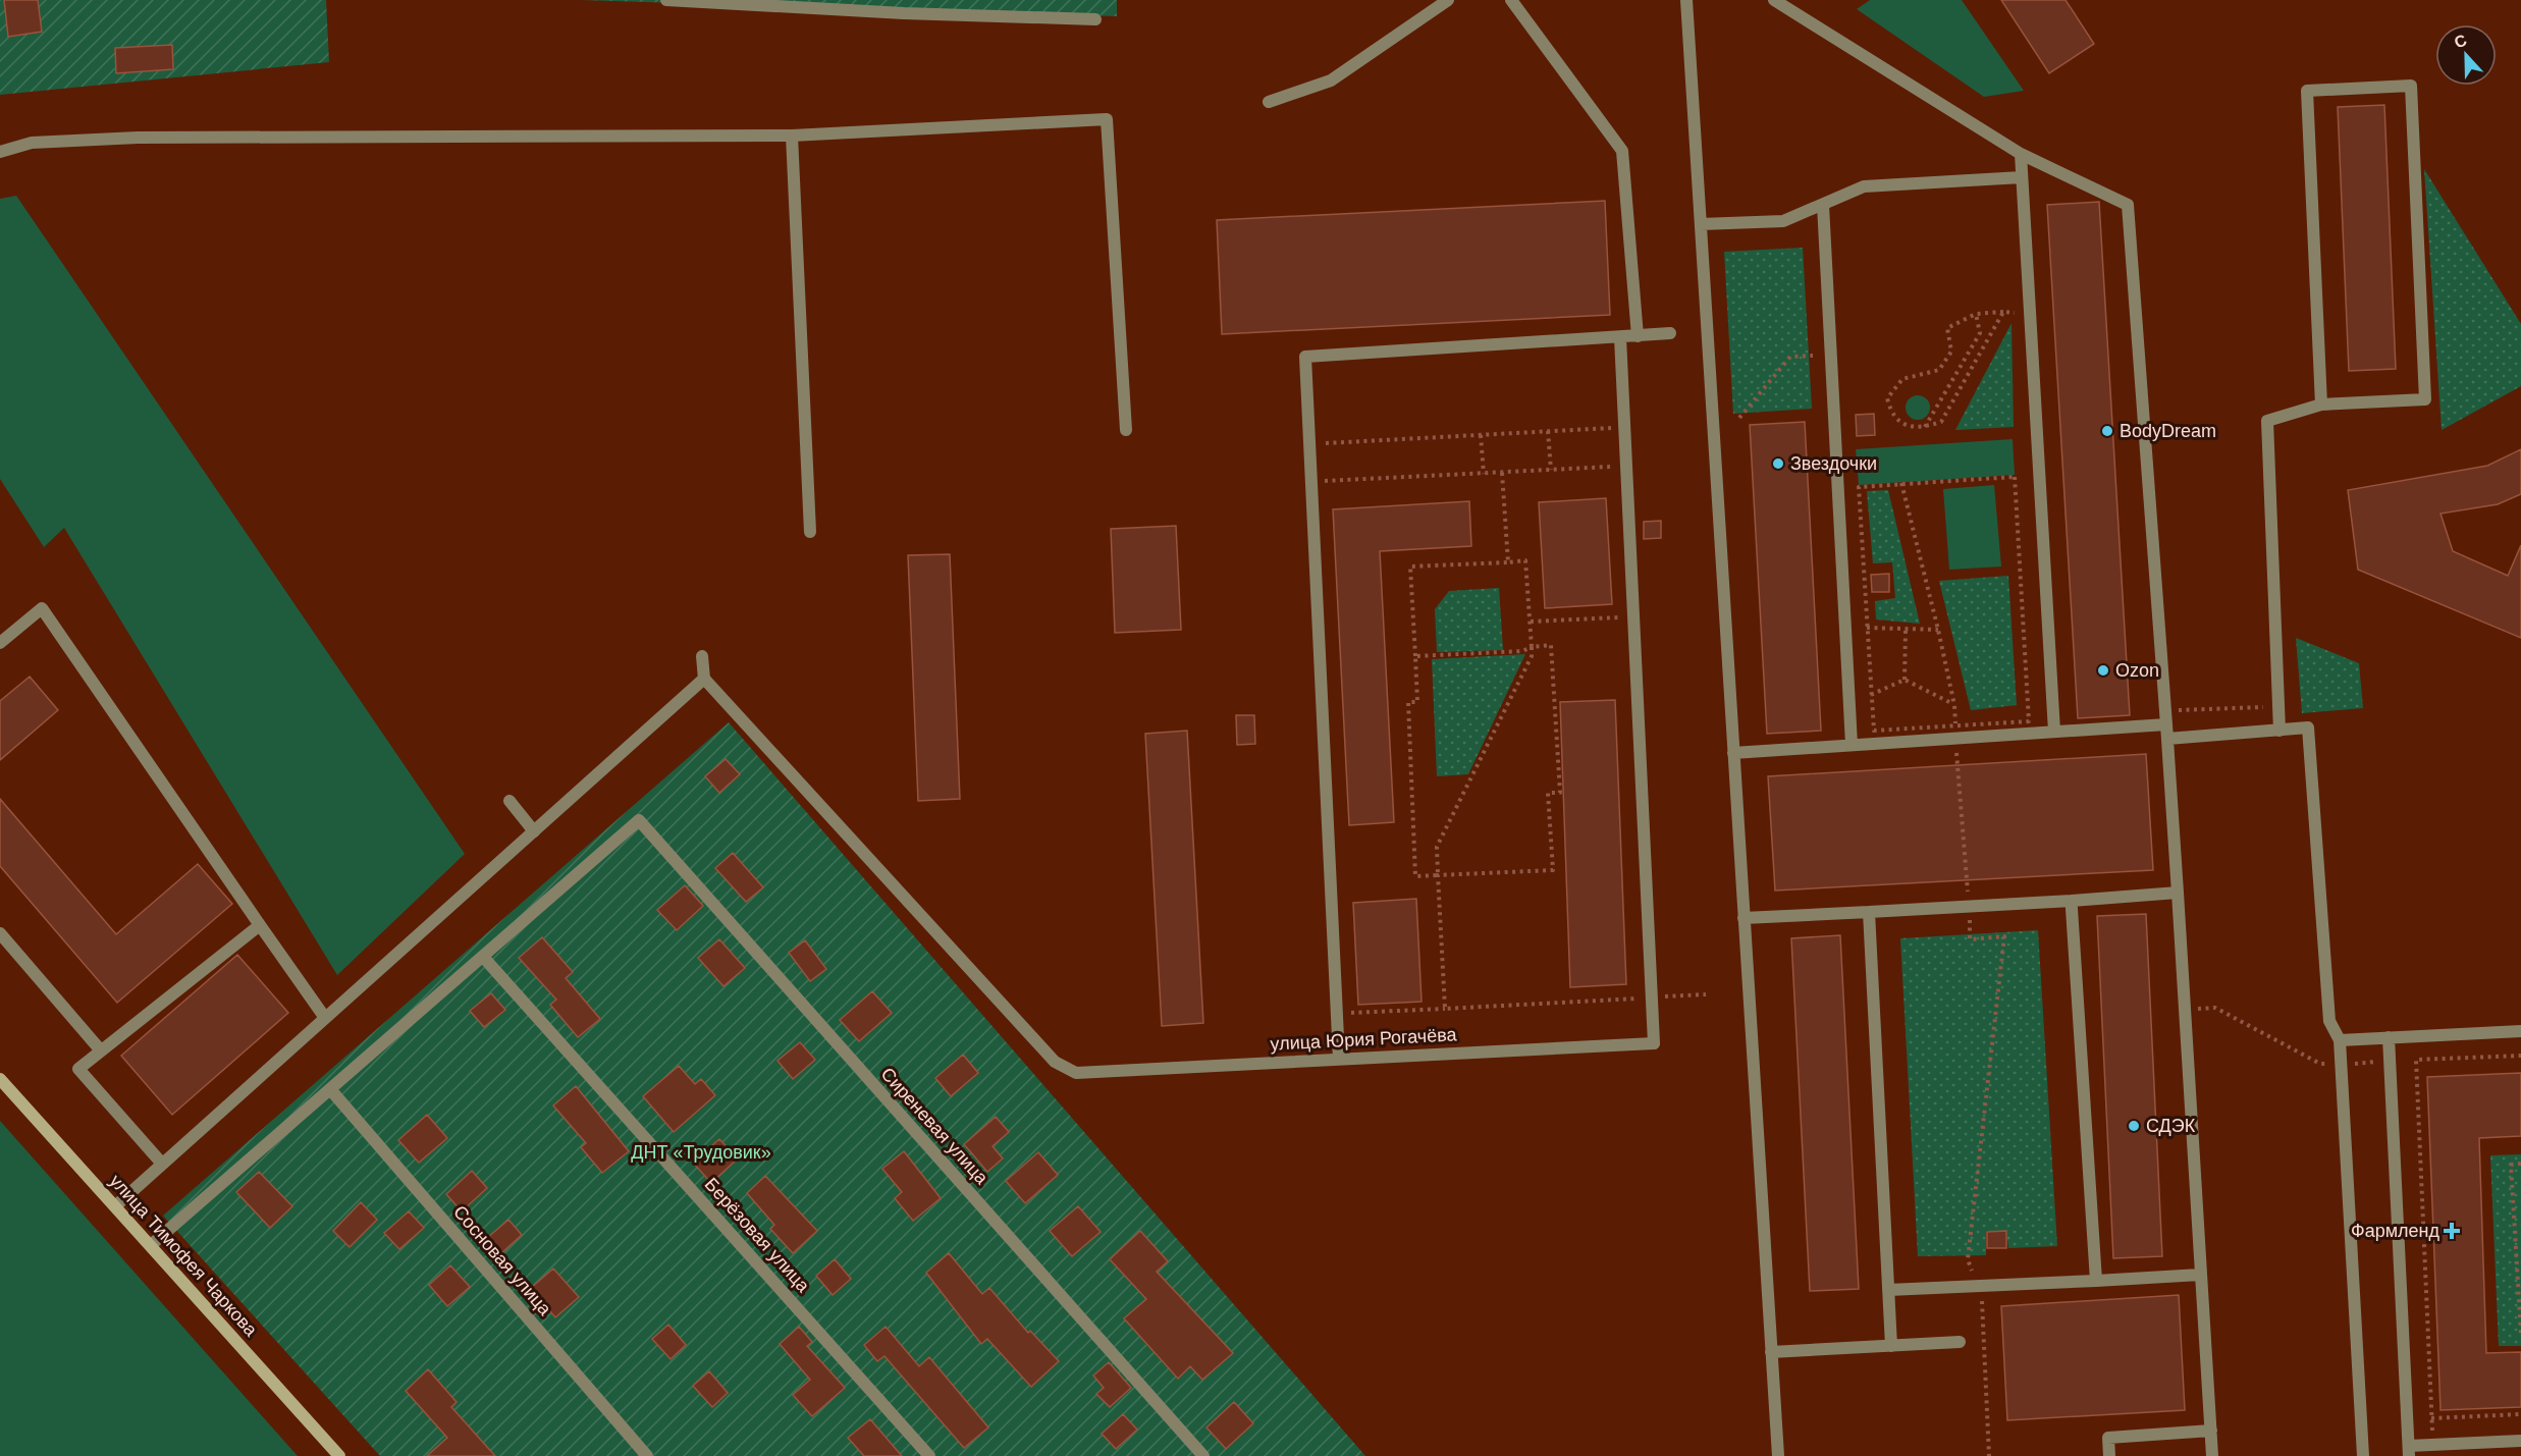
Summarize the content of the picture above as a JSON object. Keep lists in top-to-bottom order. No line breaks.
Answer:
{"streets":{"main road":["улица Тимофея Чаркова"],"street":["улица Юрия Рогачёва","Сиреневая улица","Берёзовая улица","Сосновая улица"]},"crossings":[["Сиреневая улица","Берёзовая улица"]],"parks":["ДНТ «Трудовик»"],"places":{"other":["BodyDream","Звездочки","Ozon","СДЭК"],"health":["Фармленд"]},"north":"top"}
